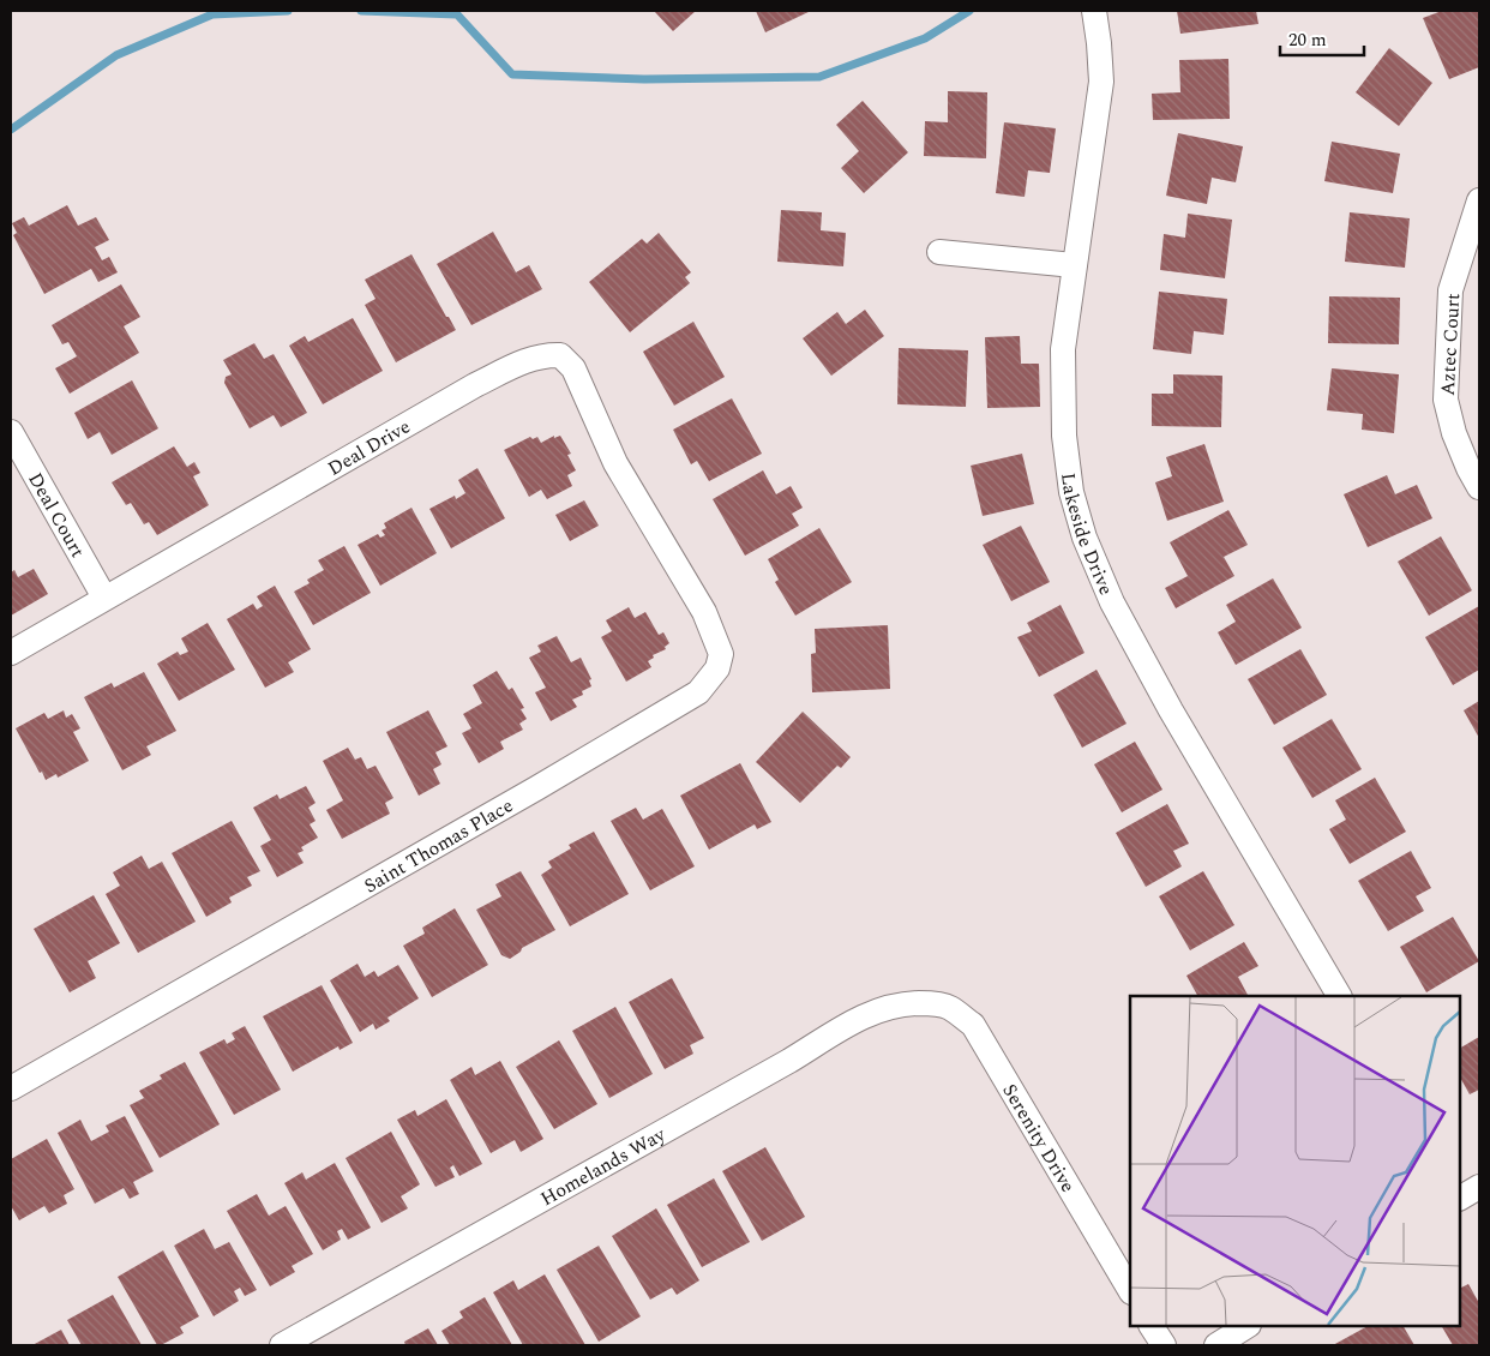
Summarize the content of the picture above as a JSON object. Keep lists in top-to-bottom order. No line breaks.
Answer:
{"streets":{"street":["Aztec Court","Deal Drive","Deal Court","Lakeside Drive","Saint Thomas Place","Serenity Drive","Homelands Way"]},"crossings":[["Deal Drive","Deal Court"],["Deal Drive","Saint Thomas Place"],["Serenity Drive","Homelands Way"]],"scale_bar":"20 m"}
